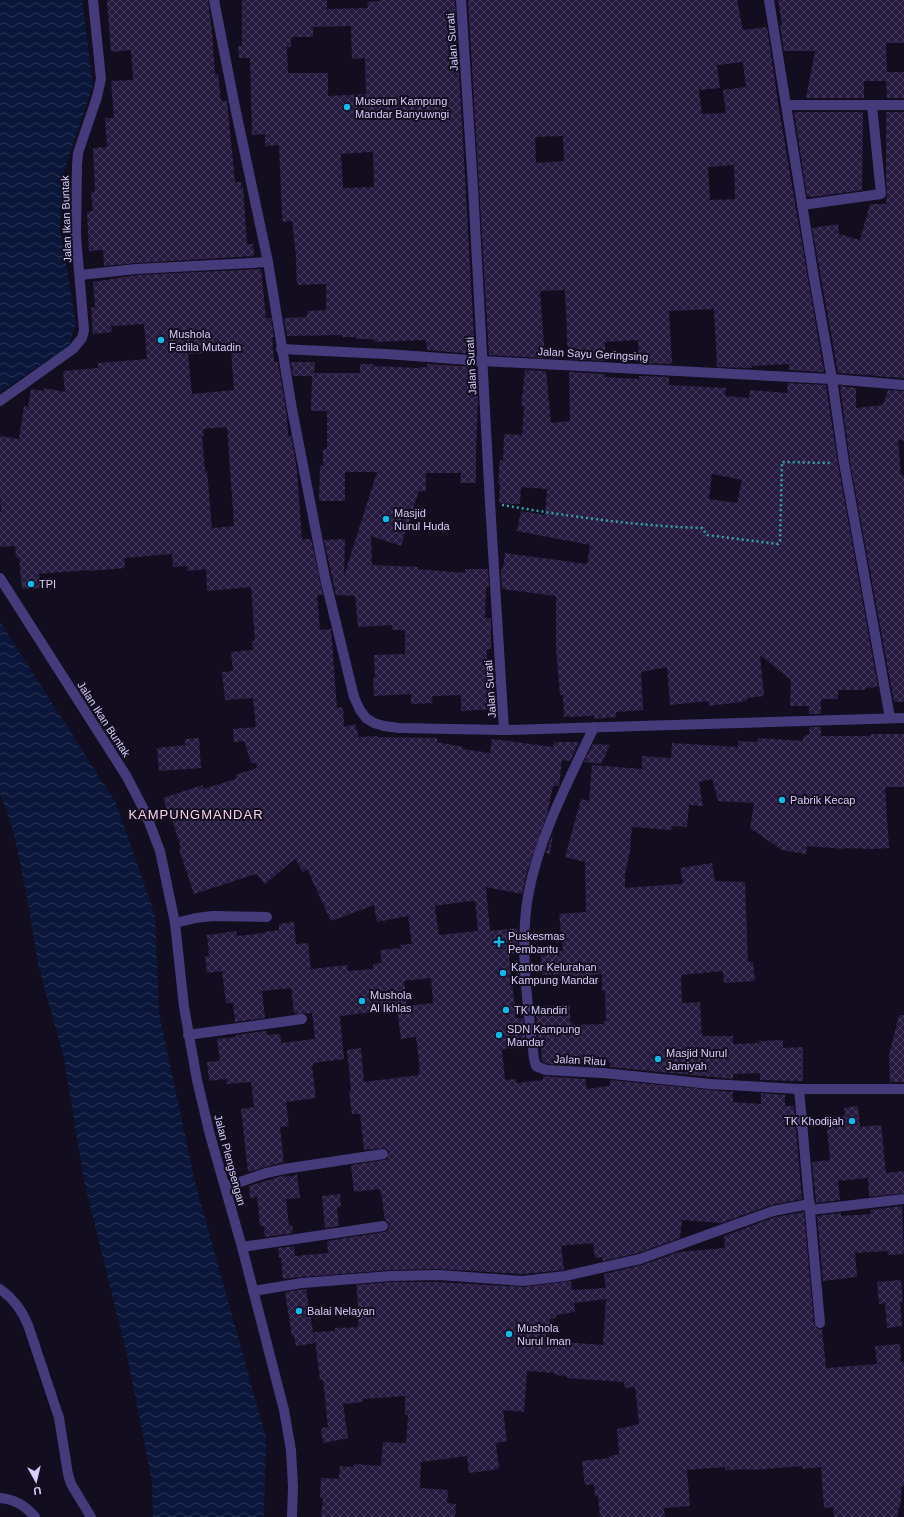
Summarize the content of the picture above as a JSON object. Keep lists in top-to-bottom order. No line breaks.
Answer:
{"streets":{"street":["Jalan Surati","Jalan Ikan Buntak","Jalan Sayu Geringsing","Jalan Riau","Jalan Plengsengan"]},"crossings":[["Jalan Surati","Jalan Sayu Geringsing"],["Jalan Ikan Buntak","Jalan Plengsengan"]],"districts":["KAMPUNGMANDAR"],"places":{"other":["Museum Kampung Mandar Banyuwngi","Mushola Fadila Mutadin","Masjid Nurul Huda","TPI","Pabrik Kecap","Kantor Kelurahan Kampung Mandar","Mushola Al Ikhlas","TK Mandiri","SDN Kampung Mandar","Masjid Nurul Jamiyah","TK Khodijah","Balai Nelayan","Mushola Nurul Iman"],"health":["Puskesmas Pembantu"]},"north":"bottom"}
